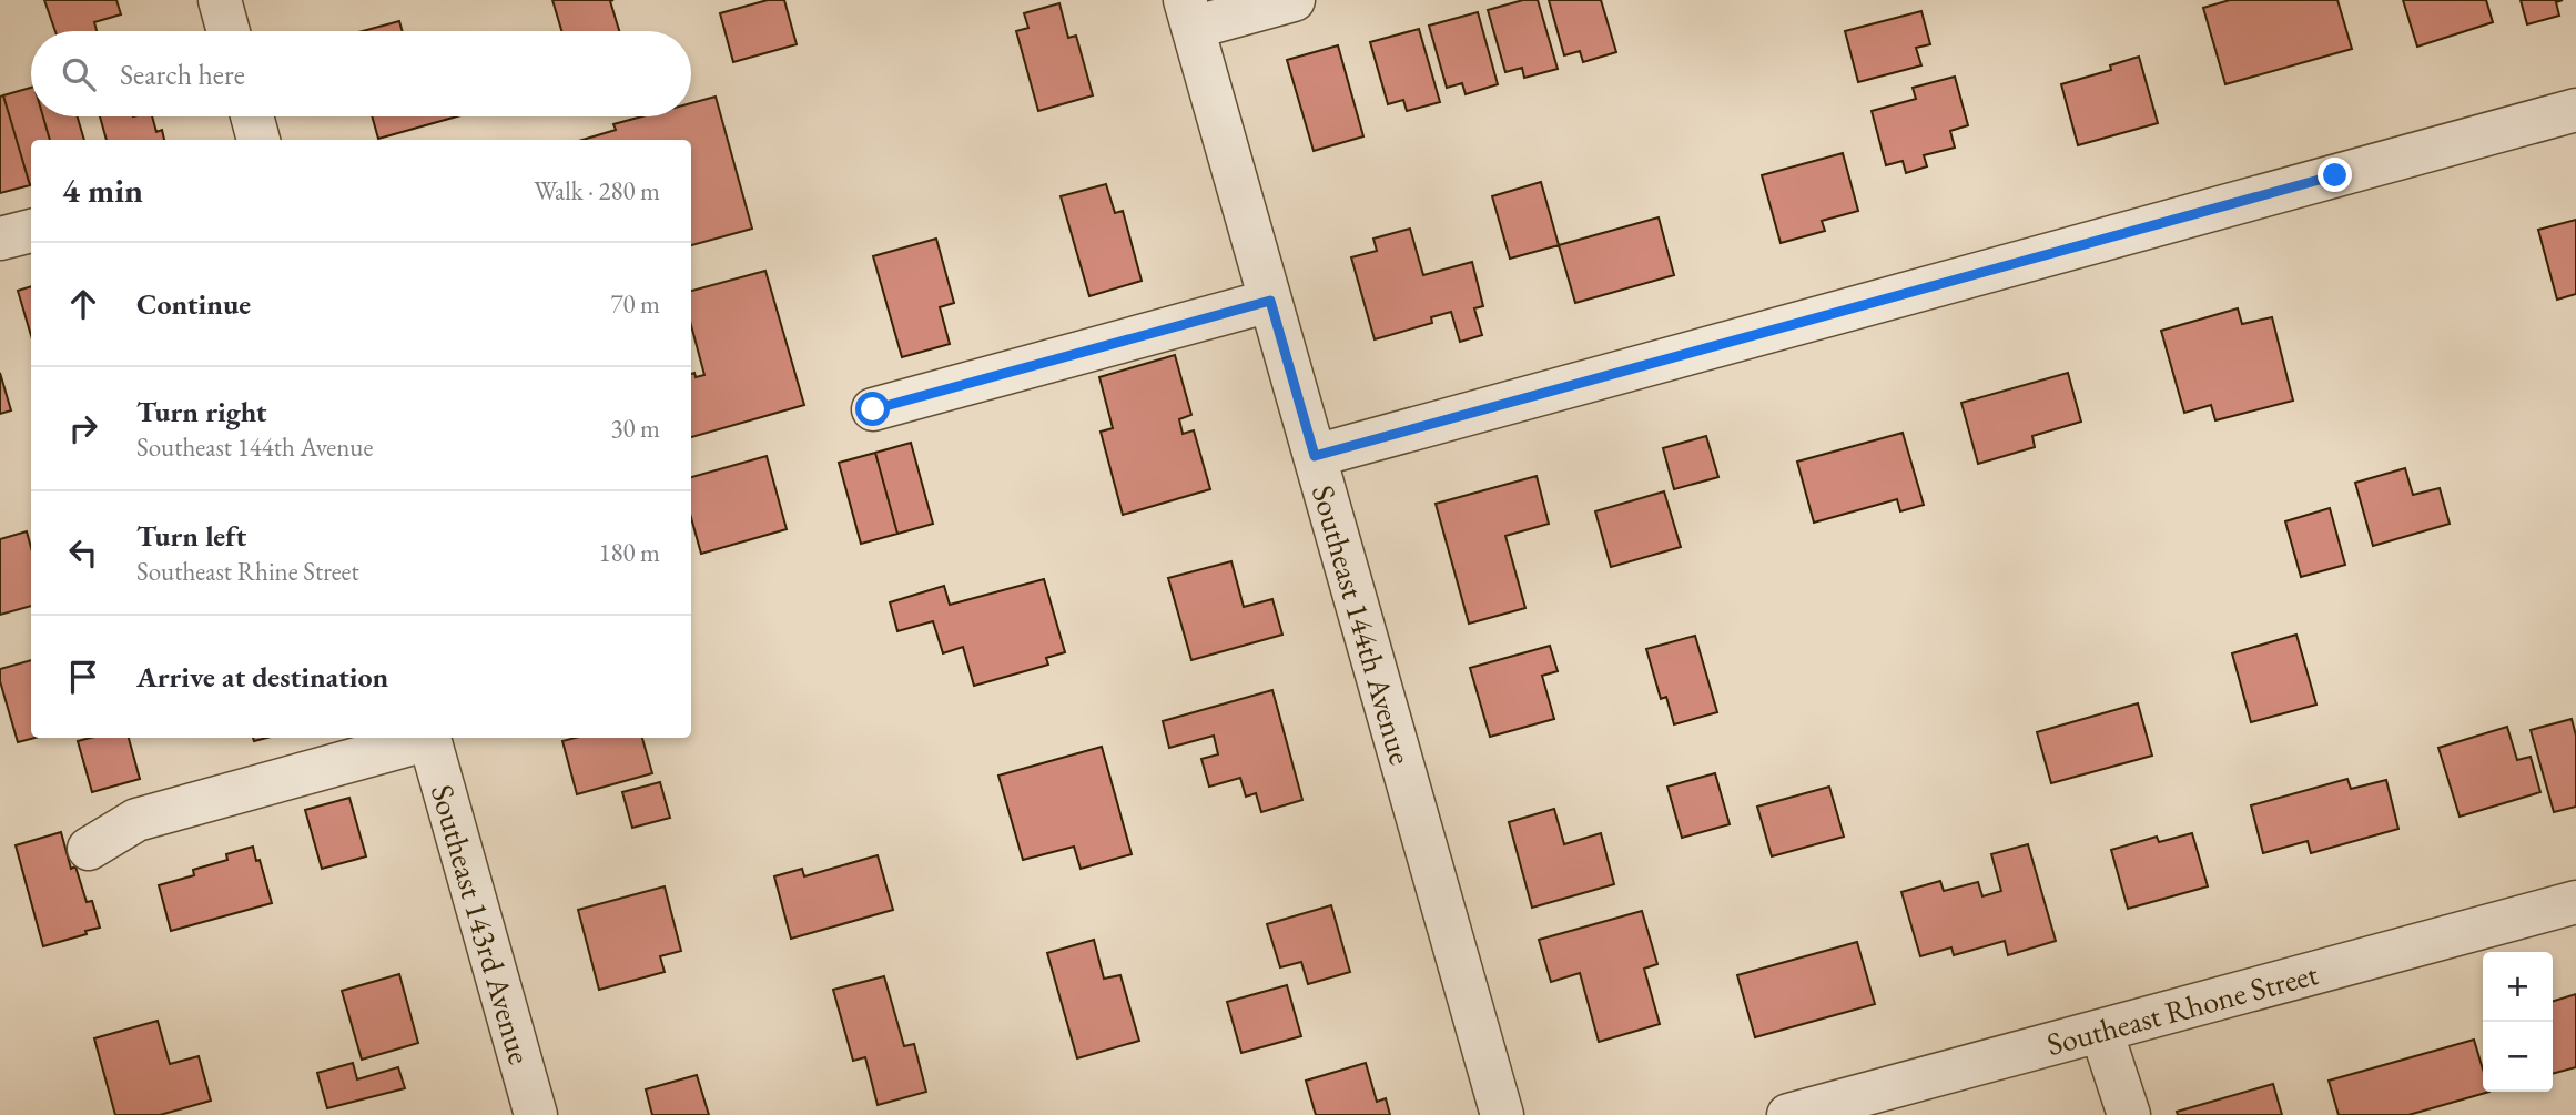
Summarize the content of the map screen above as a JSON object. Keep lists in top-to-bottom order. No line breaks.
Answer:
{"streets":{"street":["Southeast 144th Avenue","Southeast 143rd Avenue","Southeast Rhone Street"]},"page":{"search":"Search here","heading":["4 min","Walk · 280 m"],"list":[["Continue","70 m"],["Turn right","Southeast 144th Avenue","30 m"],["Turn left","Southeast Rhine Street","180 m"],"Arrive at destination"],"map_buttons":["+","−"]}}
